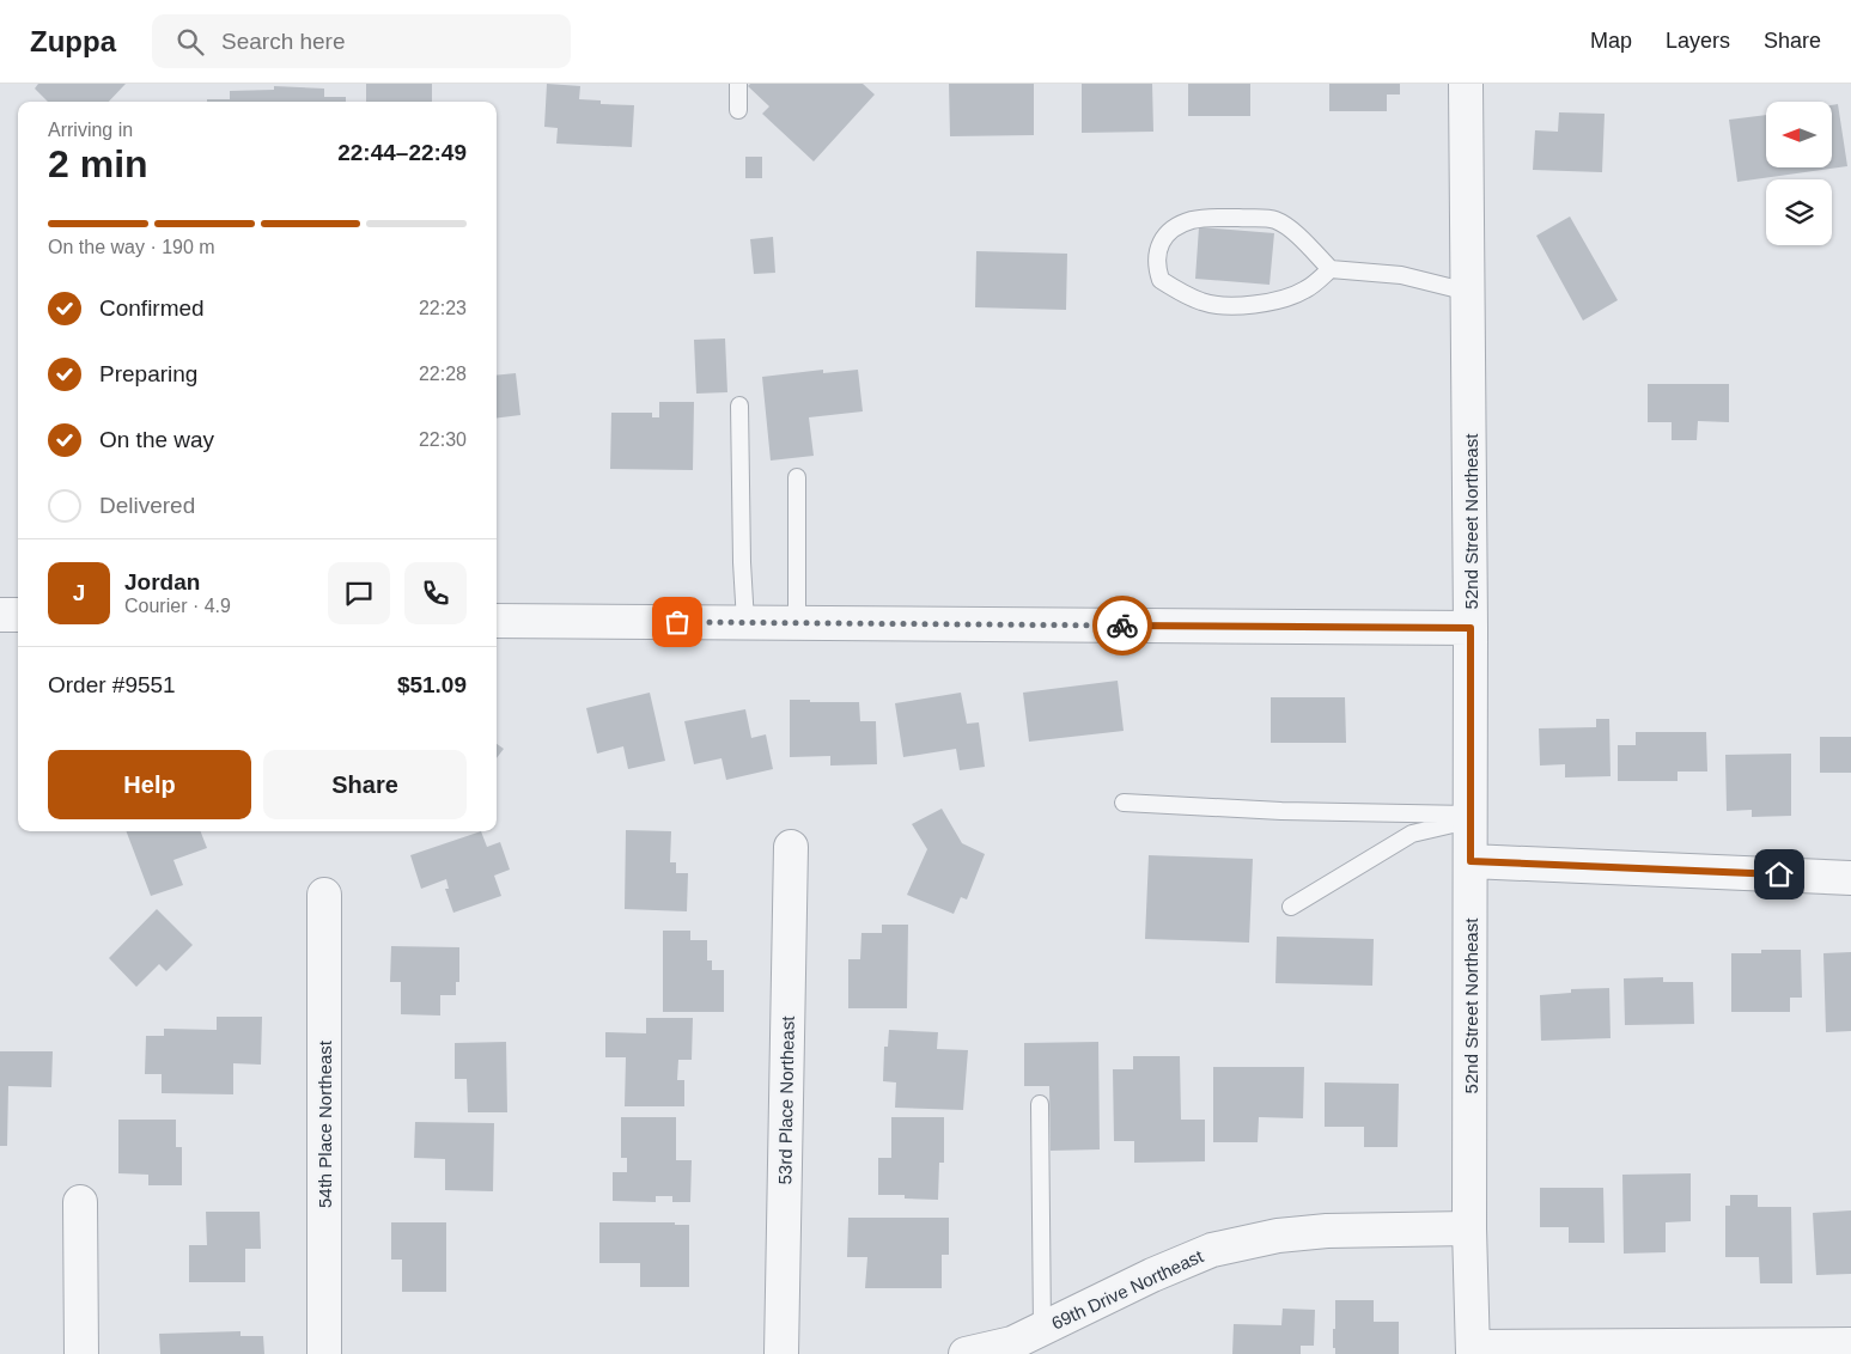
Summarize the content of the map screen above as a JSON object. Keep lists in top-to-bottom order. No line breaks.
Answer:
{"streets":{"street":["52nd Street Northeast","53rd Place Northeast","54th Place Northeast","69th Drive Northeast"]},"crossings":[["52nd Street Northeast","69th Drive Northeast"]],"north":"left","page":{"header":"Zuppa","search":"Search here","nav":["Map","Layers","Share"],"heading":["2 min","Arriving in","22:44–22:49"],"panel":["Jordan","Courier · 4.9","Order #9551","$51.09"],"bar":"On the way · 190 m","list":[["Confirmed","22:23"],["Preparing","22:28"],["On the way","22:30"],"Delivered"],"round":"J","buttons":["Help","Share"]}}
